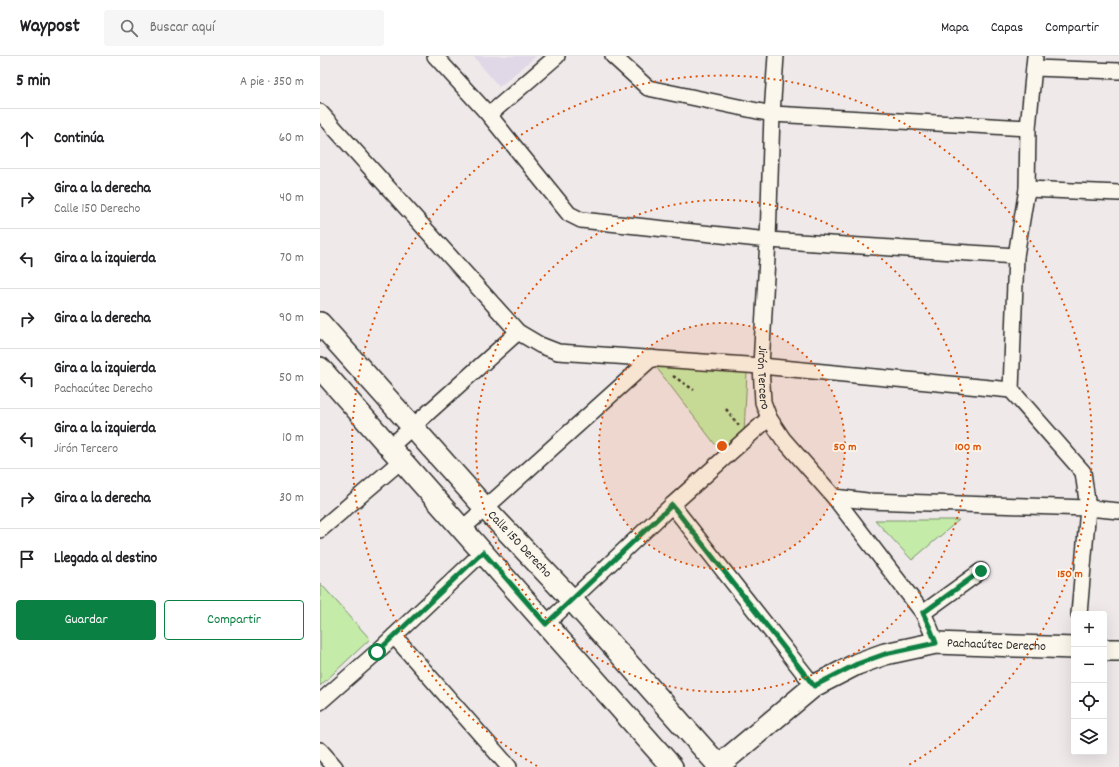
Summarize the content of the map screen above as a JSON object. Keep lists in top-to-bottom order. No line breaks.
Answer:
{"streets":{"street":["Jirón Tercero","Calle 150 Derecho","Pachacútec Derecho"]},"crossings":[["Jirón Tercero","Pachacútec Derecho"],["Calle 150 Derecho","Pachacútec Derecho"]],"page":{"header":"Waypost","search":"Buscar aquí","nav":["Mapa","Capas","Compartir"],"heading":["5 min","A pie · 350 m"],"list":[["Continúa","60 m"],["Gira a la derecha","Calle 150 Derecho","40 m"],["Gira a la izquierda","70 m"],["Gira a la derecha","90 m"],["Gira a la izquierda","Pachacútec Derecho","50 m"],["Gira a la izquierda","Jirón Tercero","10 m"],["Gira a la derecha","30 m"],"Llegada al destino"],"buttons":["Guardar","Compartir"],"map_buttons":["+","−"]},"rings":["50 m","100 m","150 m"]}
